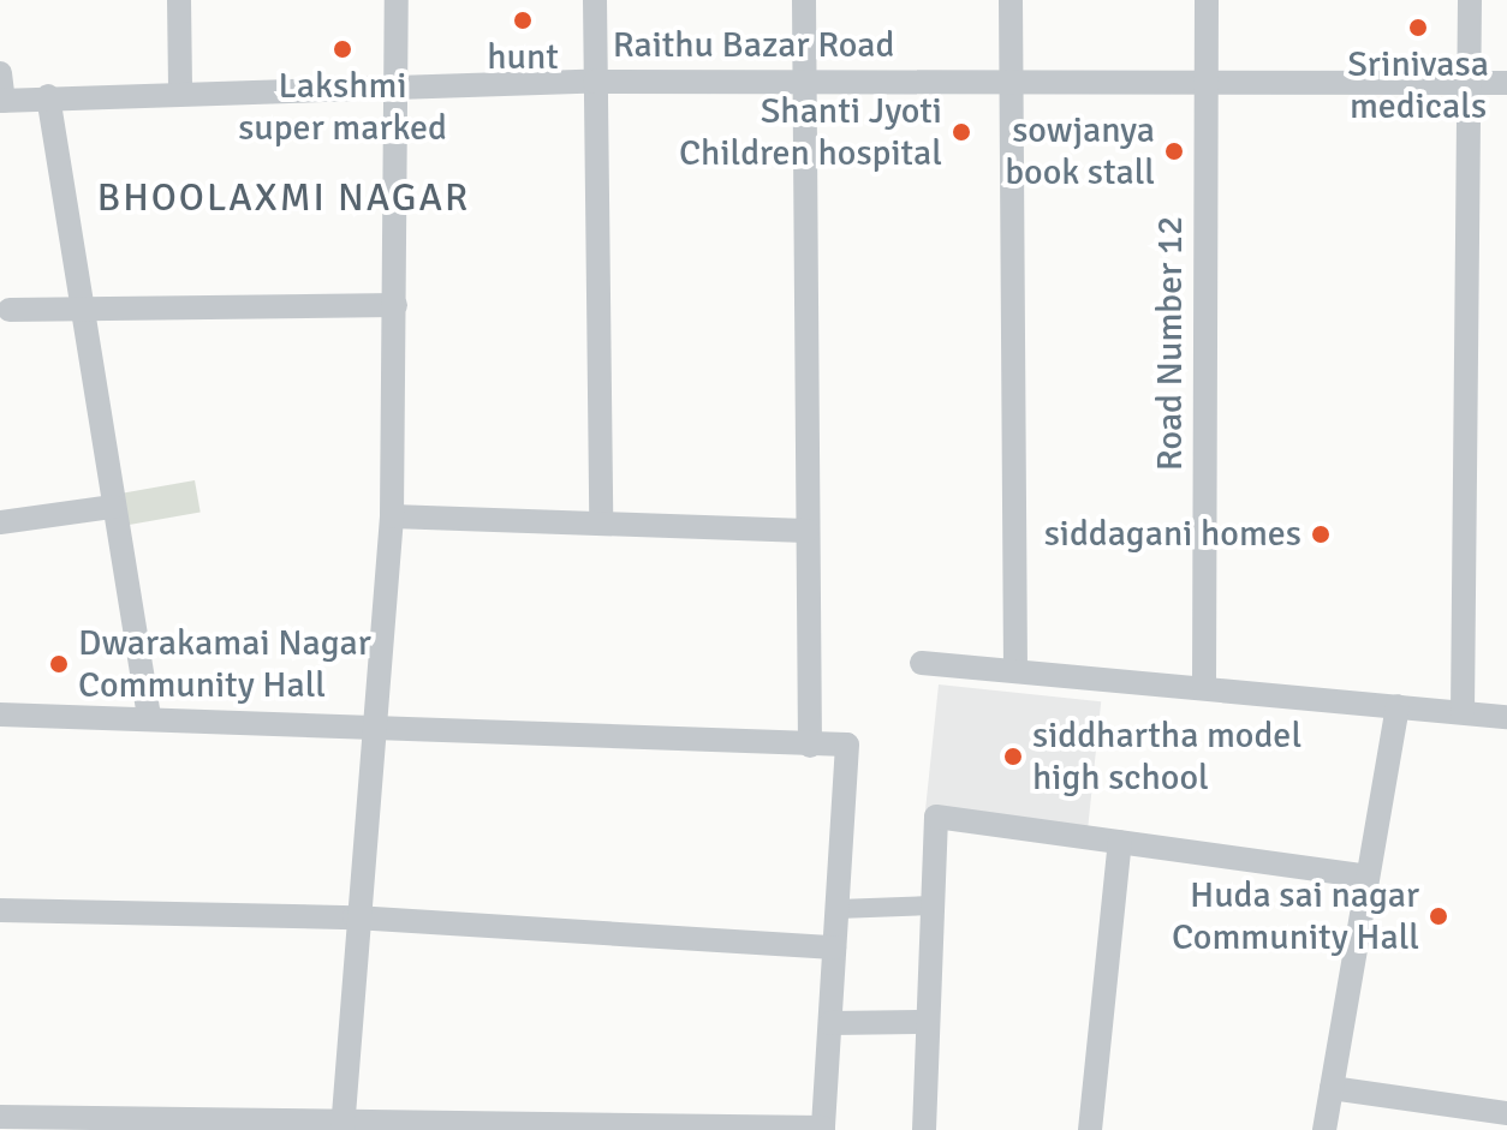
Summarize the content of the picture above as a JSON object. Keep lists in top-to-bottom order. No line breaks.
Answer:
{"streets":{"street":["Raithu Bazar Road","Road Number 12"]},"crossings":[["Raithu Bazar Road","Road Number 12"]],"districts":["BHOOLAXMI NAGAR"],"places":["hunt","Srinivasa medicals","Lakshmi super marked","Shanti Jyoti Children hospital","sowjanya book stall","siddagani homes","Dwarakamai Nagar Community Hall","siddhartha model high school","Huda sai nagar Community Hall"]}
